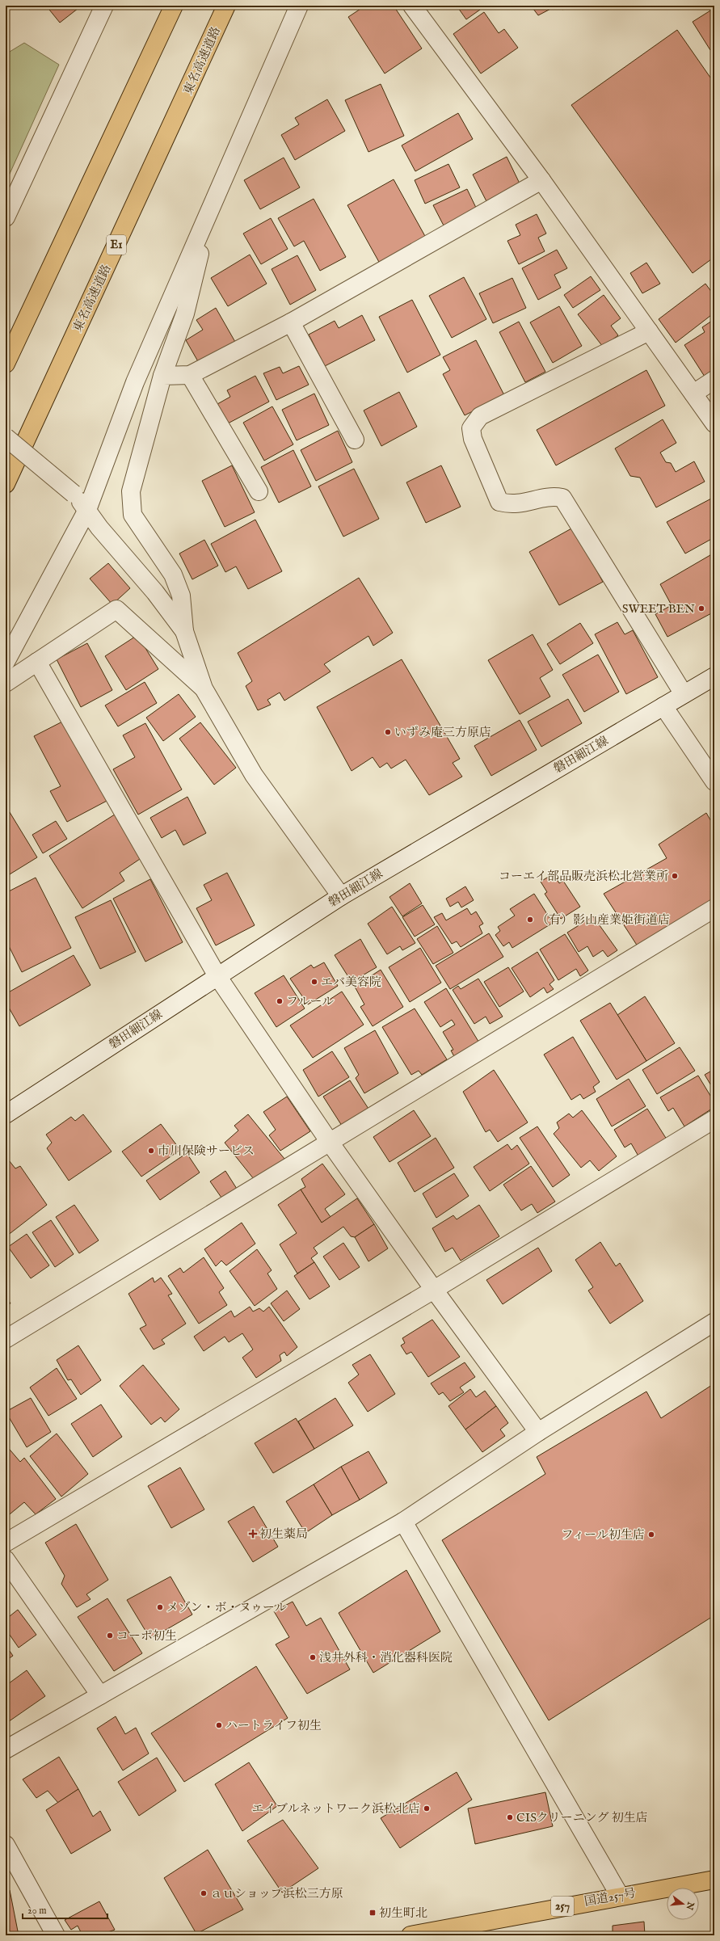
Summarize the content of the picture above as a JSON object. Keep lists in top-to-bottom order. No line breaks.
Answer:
{"streets":{"highway":["東名高速道路","E1","国道257号","257"],"street":["磐田細江線"]},"places":{"other":["SWEET BEN","いずみ庵三方原店","コーエイ部品販売浜松北営業所","（有）影山産業姫街道店","エバ美容院","フルール","市川保険サービス","フィール初生店","メゾン・ボ・ヌゥール","コーポ初生","浅井外科・消化器科医院","ハートライフ初生","エイブルネットワーク浜松北店","CISクリーニング 初生店","ａｕショップ浜松三方原"],"health":["初生薬局"],"transit":["初生町北"]},"scale_bar":"20 m","north":"right"}
